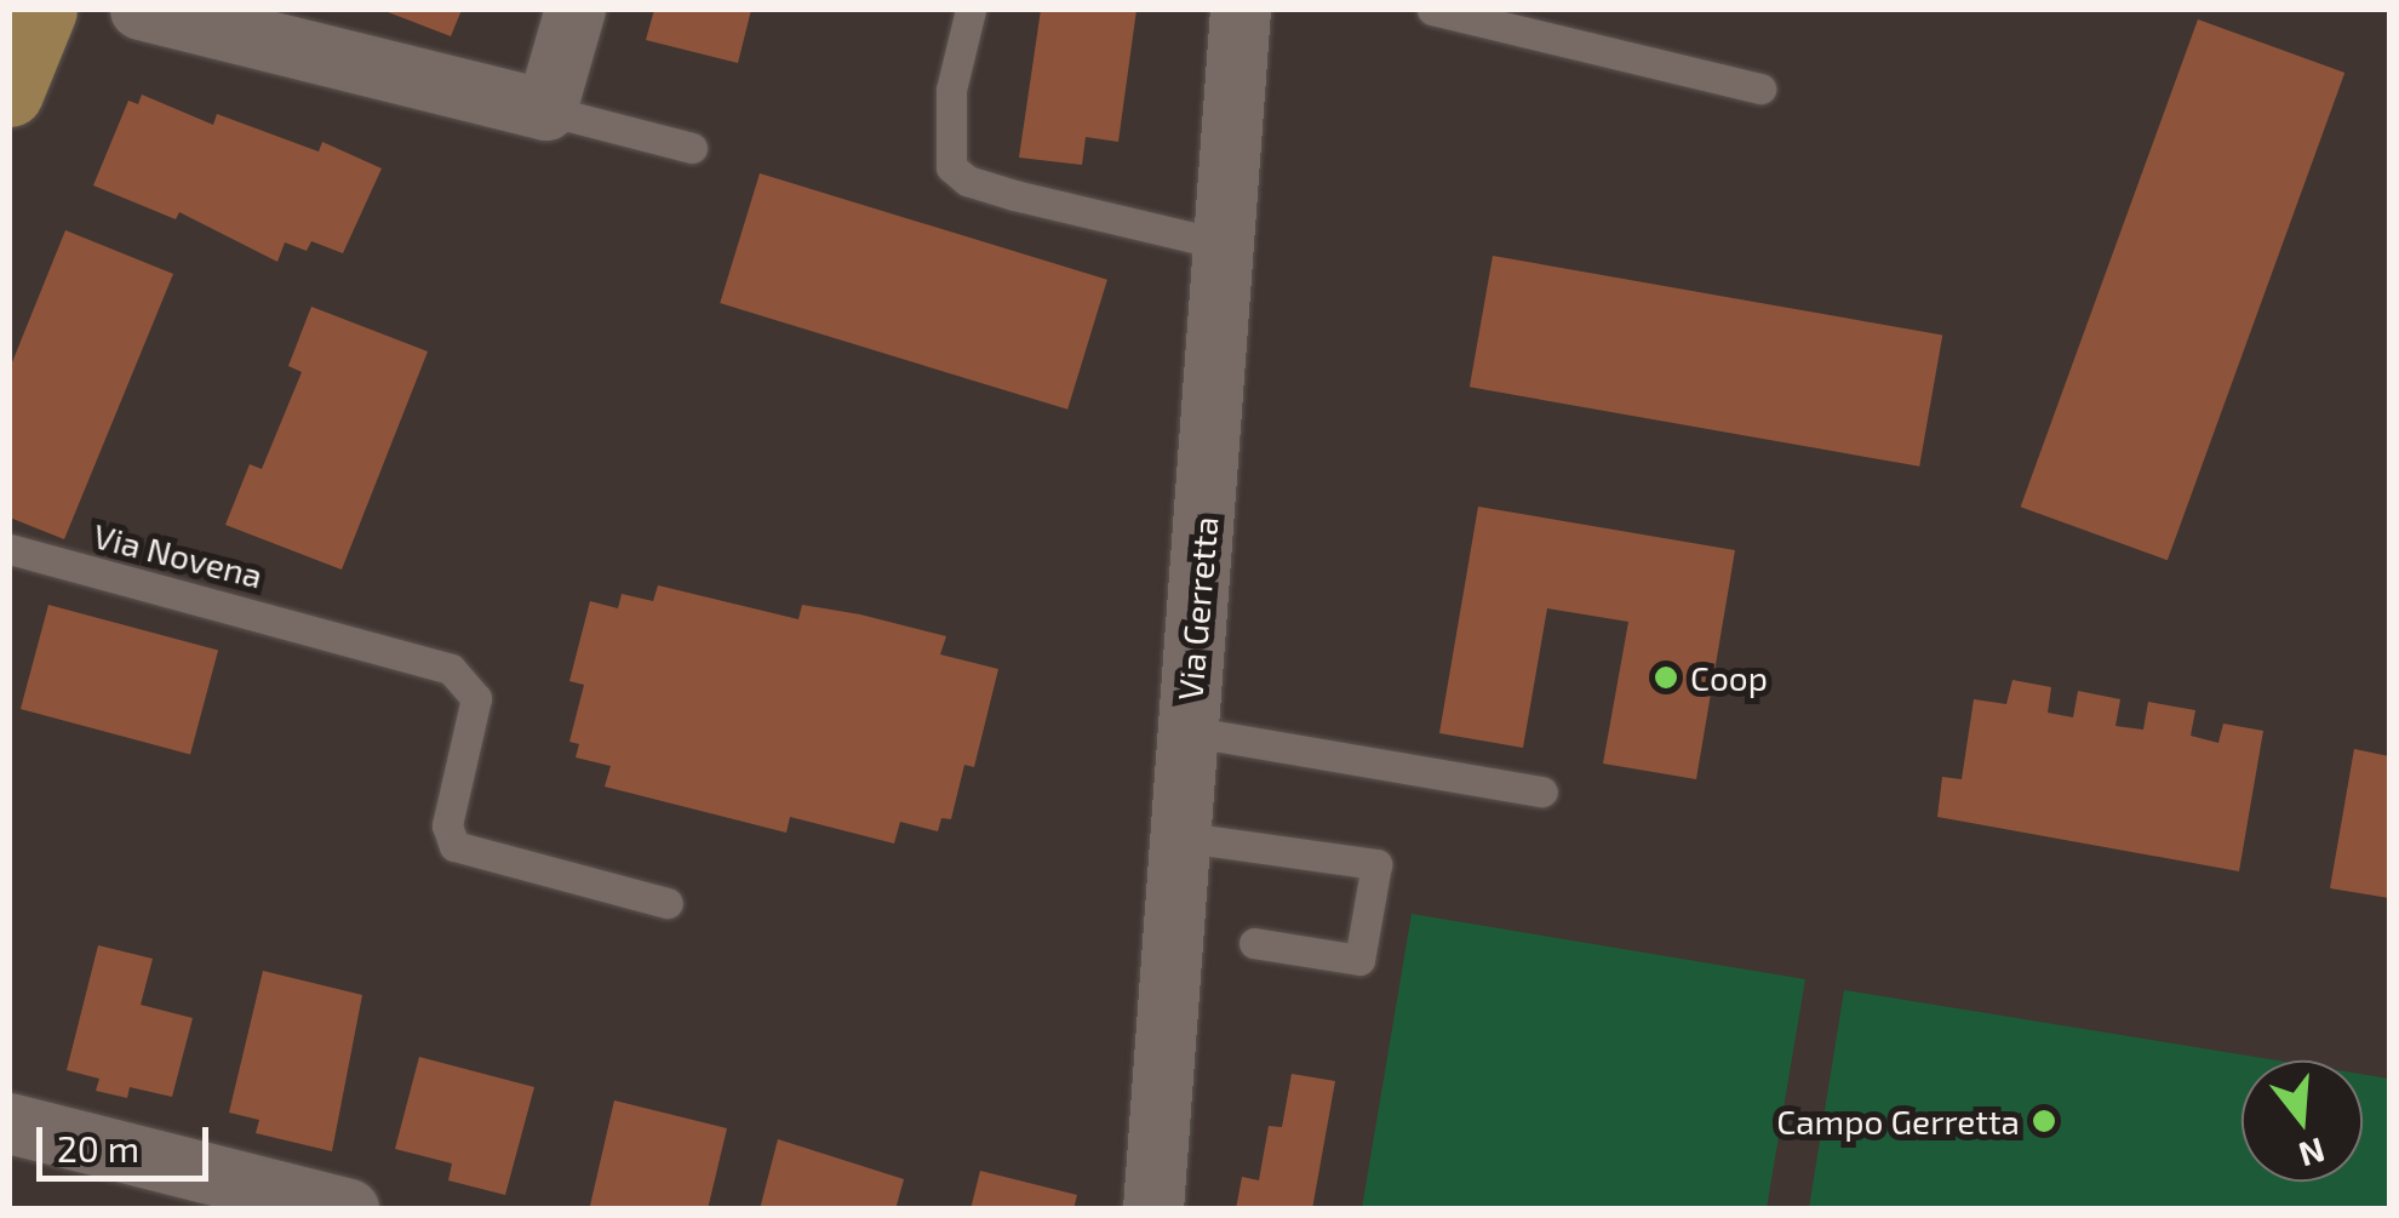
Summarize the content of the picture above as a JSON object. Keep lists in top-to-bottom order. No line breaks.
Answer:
{"streets":{"street":["Via Gerretta"],"lane":["Via Novena"]},"places":["Coop","Campo Gerretta"],"scale_bar":"20 m","north":"bottom"}
